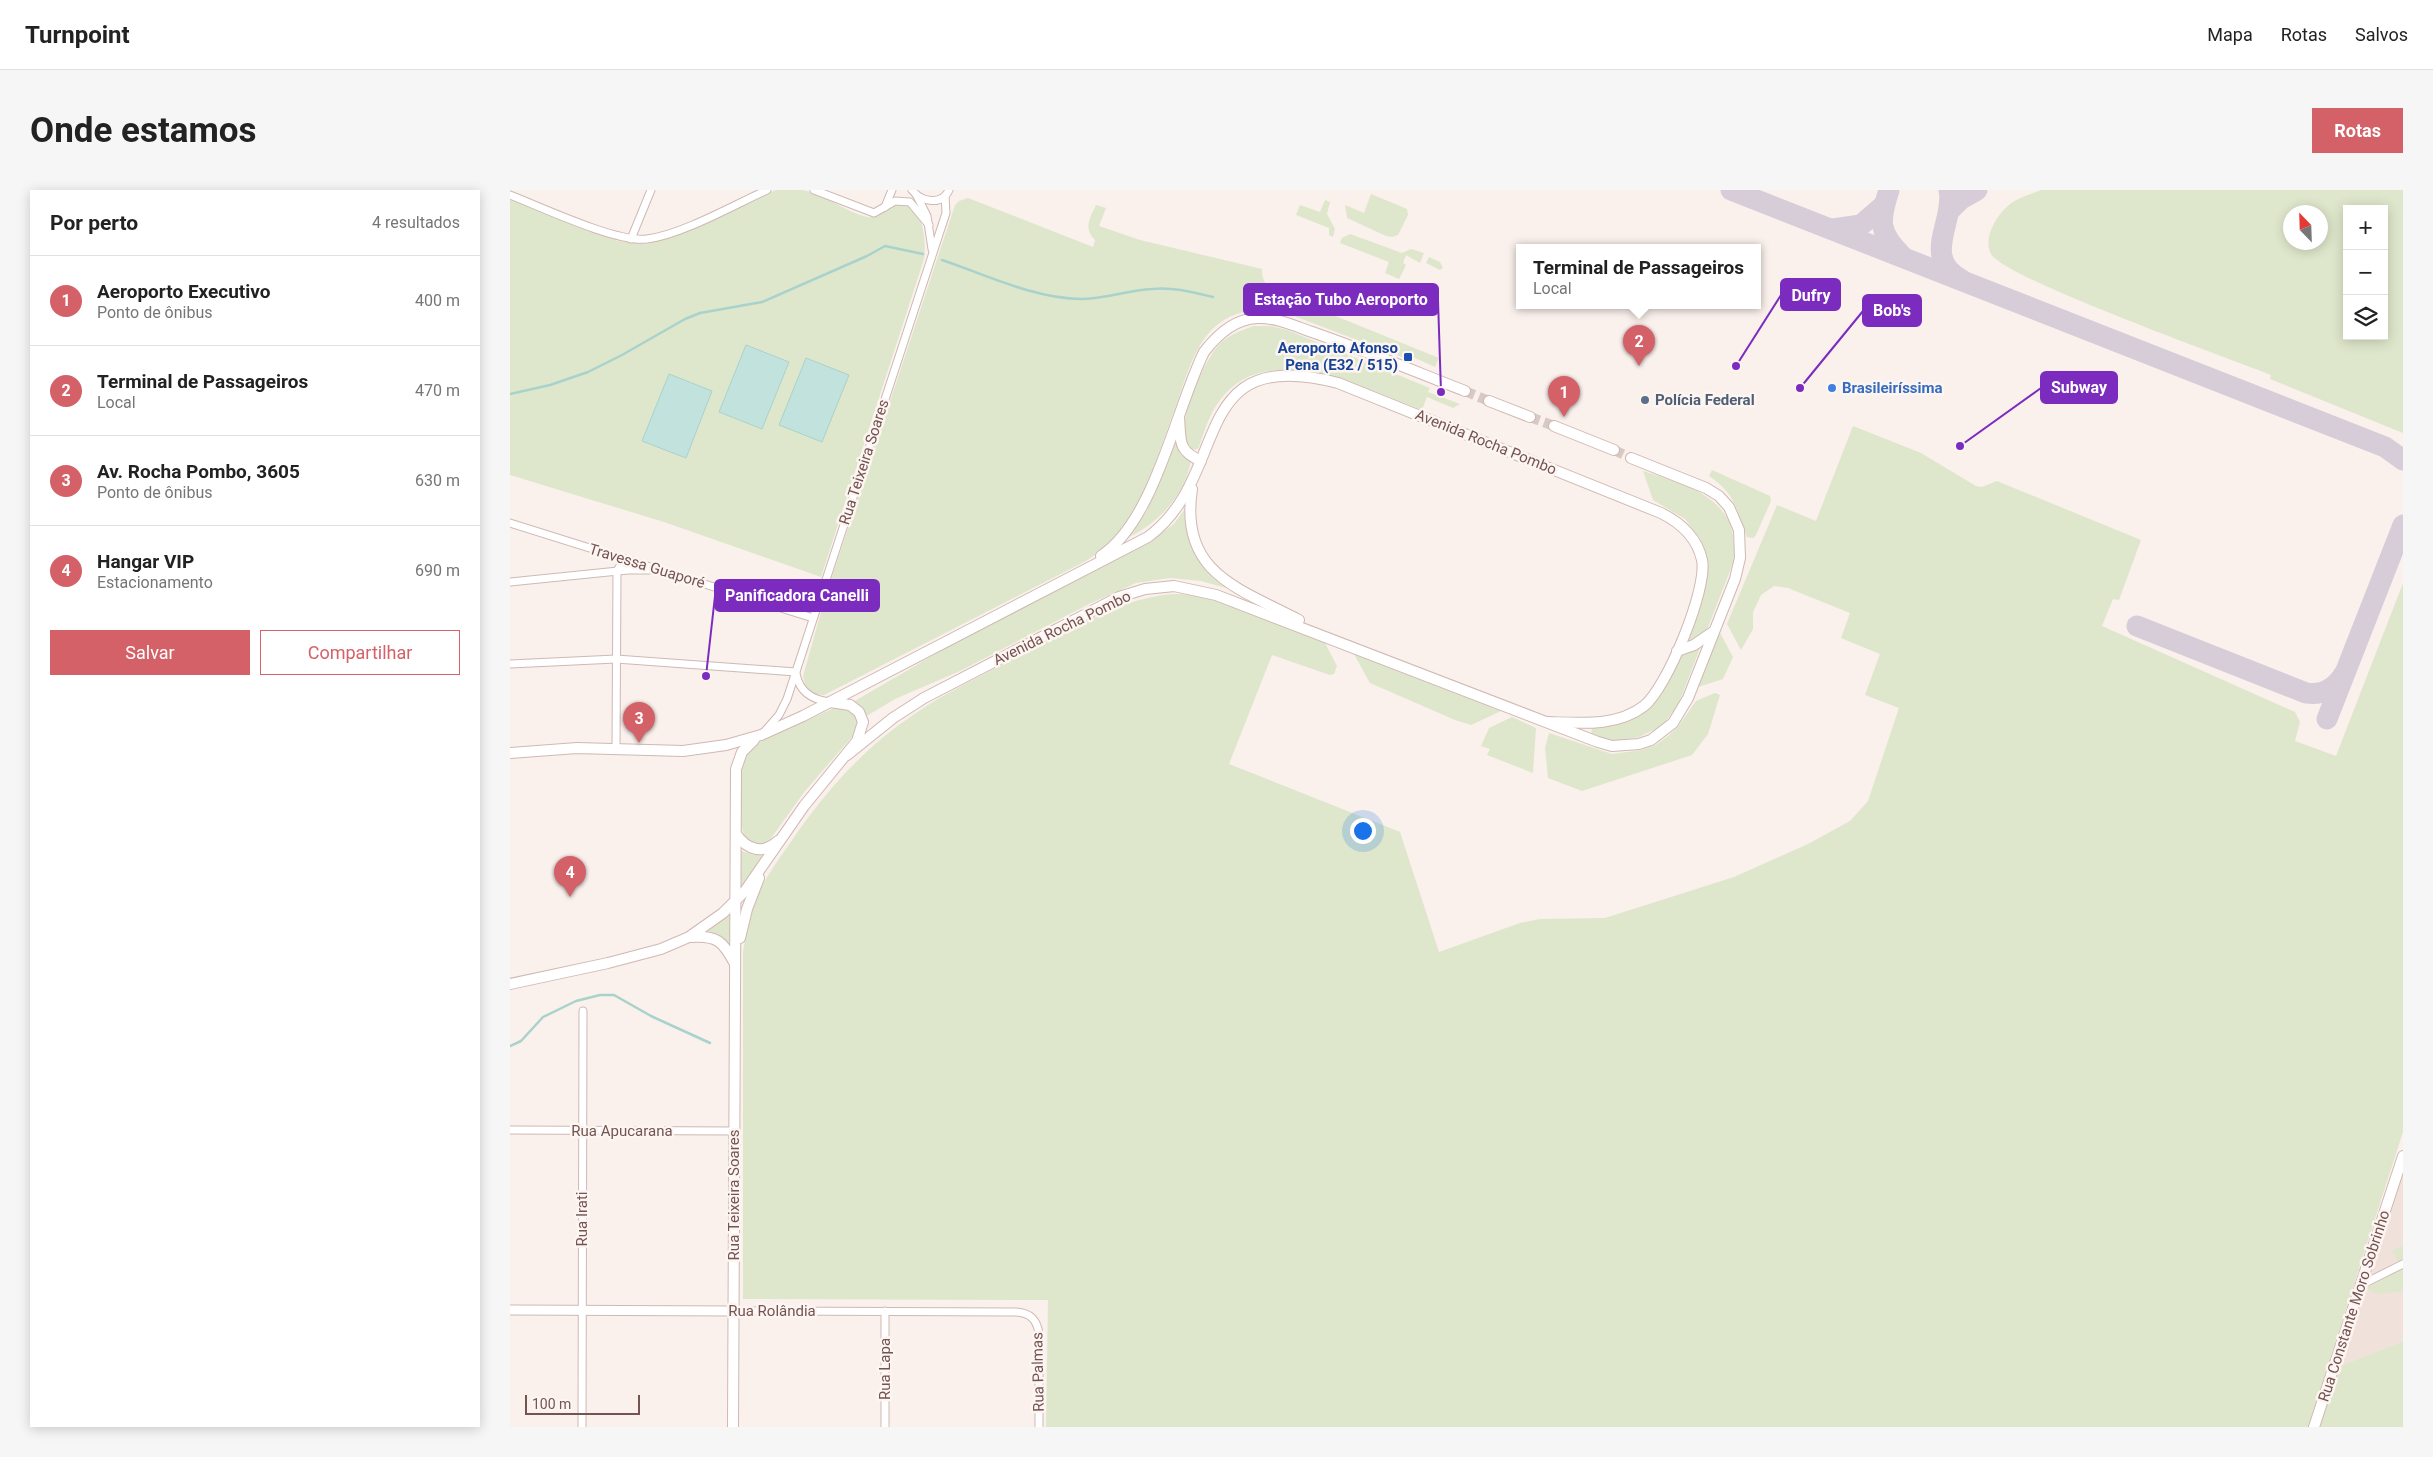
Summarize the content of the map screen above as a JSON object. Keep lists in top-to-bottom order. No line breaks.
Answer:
{"streets":{"main road":["Avenida Rocha Pombo","Rua Teixeira Soares","Rua Constante Moro Sobrinho"],"street":["Travessa Guaporé","Rua Apucarana","Rua Irati","Rua Rolândia","Rua Lapa","Rua Palmas"]},"crossings":[["Avenida Rocha Pombo","Rua Teixeira Soares"],["Rua Teixeira Soares","Travessa Guaporé"],["Rua Teixeira Soares","Rua Apucarana"],["Rua Teixeira Soares","Rua Rolândia"],["Rua Apucarana","Rua Irati"],["Rua Irati","Rua Rolândia"],["Rua Rolândia","Rua Lapa"],["Rua Rolândia","Rua Palmas"]],"places":{"transit":["Aeroporto Afonso Pena (E32 / 515)"],"other":["Dufry","Bob's","Brasileiríssima","Estação Tubo Aeroporto","Polícia Federal","Subway","Panificadora Canelli"]},"scale_bar":"100 m","north":"top left","page":{"header":"Turnpoint","nav":["Mapa","Rotas","Salvos"],"buttons":["Rotas",["Salvar","Compartilhar"]],"title":"Onde estamos","heading":["Por perto","4 resultados"],"map_buttons":["+","−"],"popup":["Terminal de Passageiros","Local"],"list":[{"mark":"1","name":"Aeroporto Executivo","note":"Ponto de ônibus","value":"400 m"},{"mark":"2","name":"Terminal de Passageiros","note":"Local","value":"470 m"},{"mark":"3","name":"Av. Rocha Pombo, 3605","note":"Ponto de ônibus","value":"630 m"},{"mark":"4","name":"Hangar VIP","note":"Estacionamento","value":"690 m"}],"pins":["2","1","3","4"],"scale":"100 m"}}
